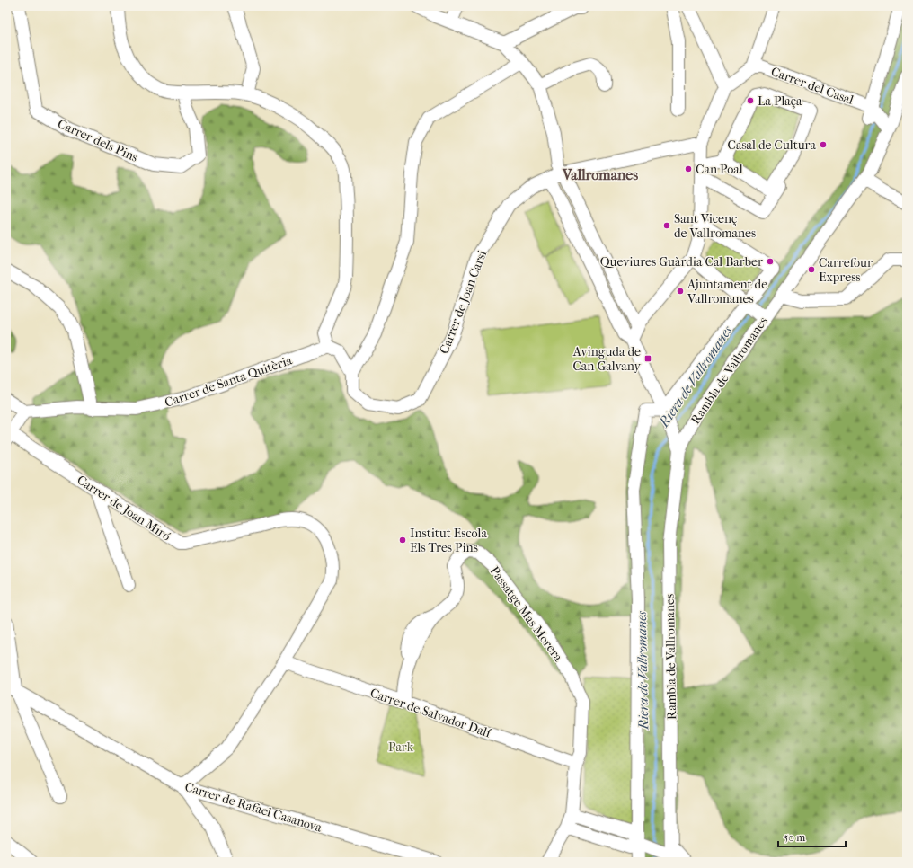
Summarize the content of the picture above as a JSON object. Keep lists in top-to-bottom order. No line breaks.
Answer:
{"streets":{"street":["Carrer del Casal","Carrer dels Pins","Carrer de Joan Carsi","Rambla de Vallromanes","Carrer de Santa Quitèria","Carrer de Joan Miró","Passatge Mas Morera","Carrer de Salvador Dalí","Carrer de Rafael Casanova"]},"crossings":[["Carrer de Joan Miró","Carrer de Salvador Dalí"],["Passatge Mas Morera","Carrer de Salvador Dalí"]],"districts":["Vallromanes"],"water":["Riera de Vallromanes"],"parks":["Park"],"places":{"other":["La Plaça","Casal de Cultura","Can Poal","Sant Vicenç de Vallromanes","Queviures Guàrdia Cal Barber","Carrefour Express","Ajuntament de Vallromanes","Institut Escola Els Tres Pins"],"transit":["Avinguda de Can Galvany"]},"scale_bar":"50 m"}
